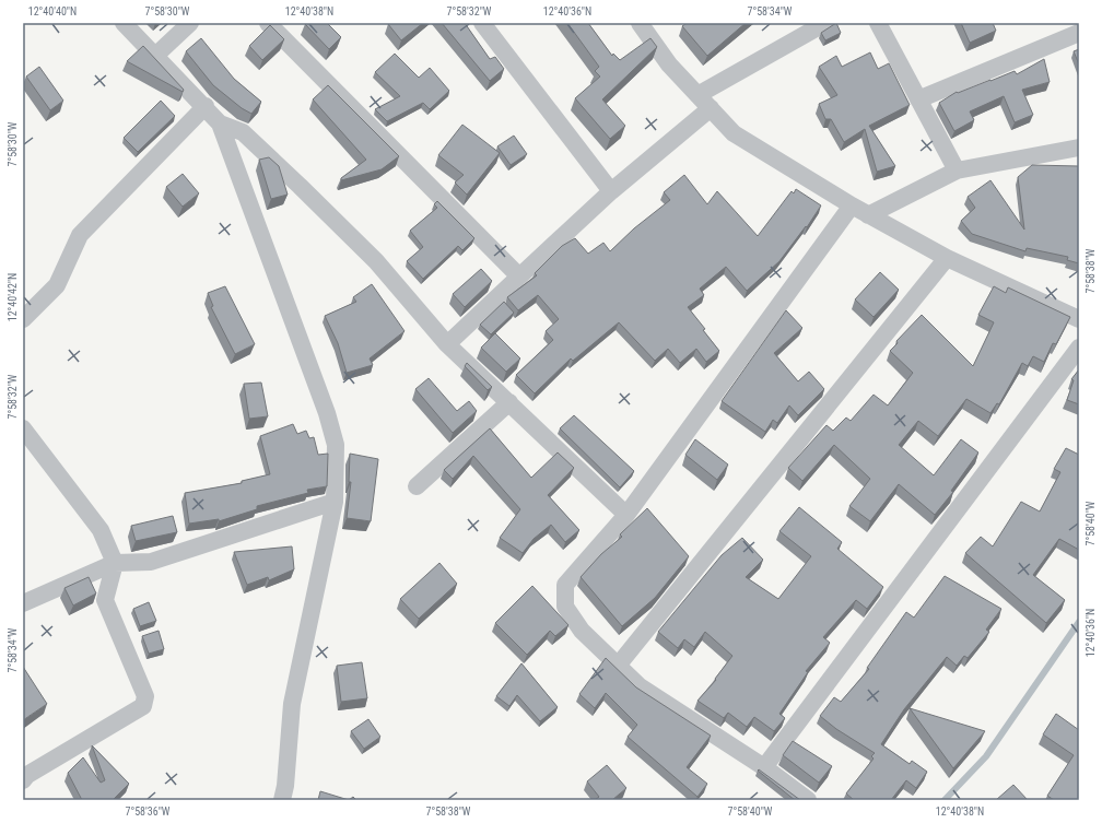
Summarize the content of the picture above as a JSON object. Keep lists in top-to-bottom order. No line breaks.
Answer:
{"coordinates":["12°40'40\"N","7°58'30\"W","12°40'38\"N","7°58'32\"W","12°40'36\"N","7°58'34\"W","7°58'38\"W","12°40'42\"N","7°58'40\"W","7°58'36\"W"]}
